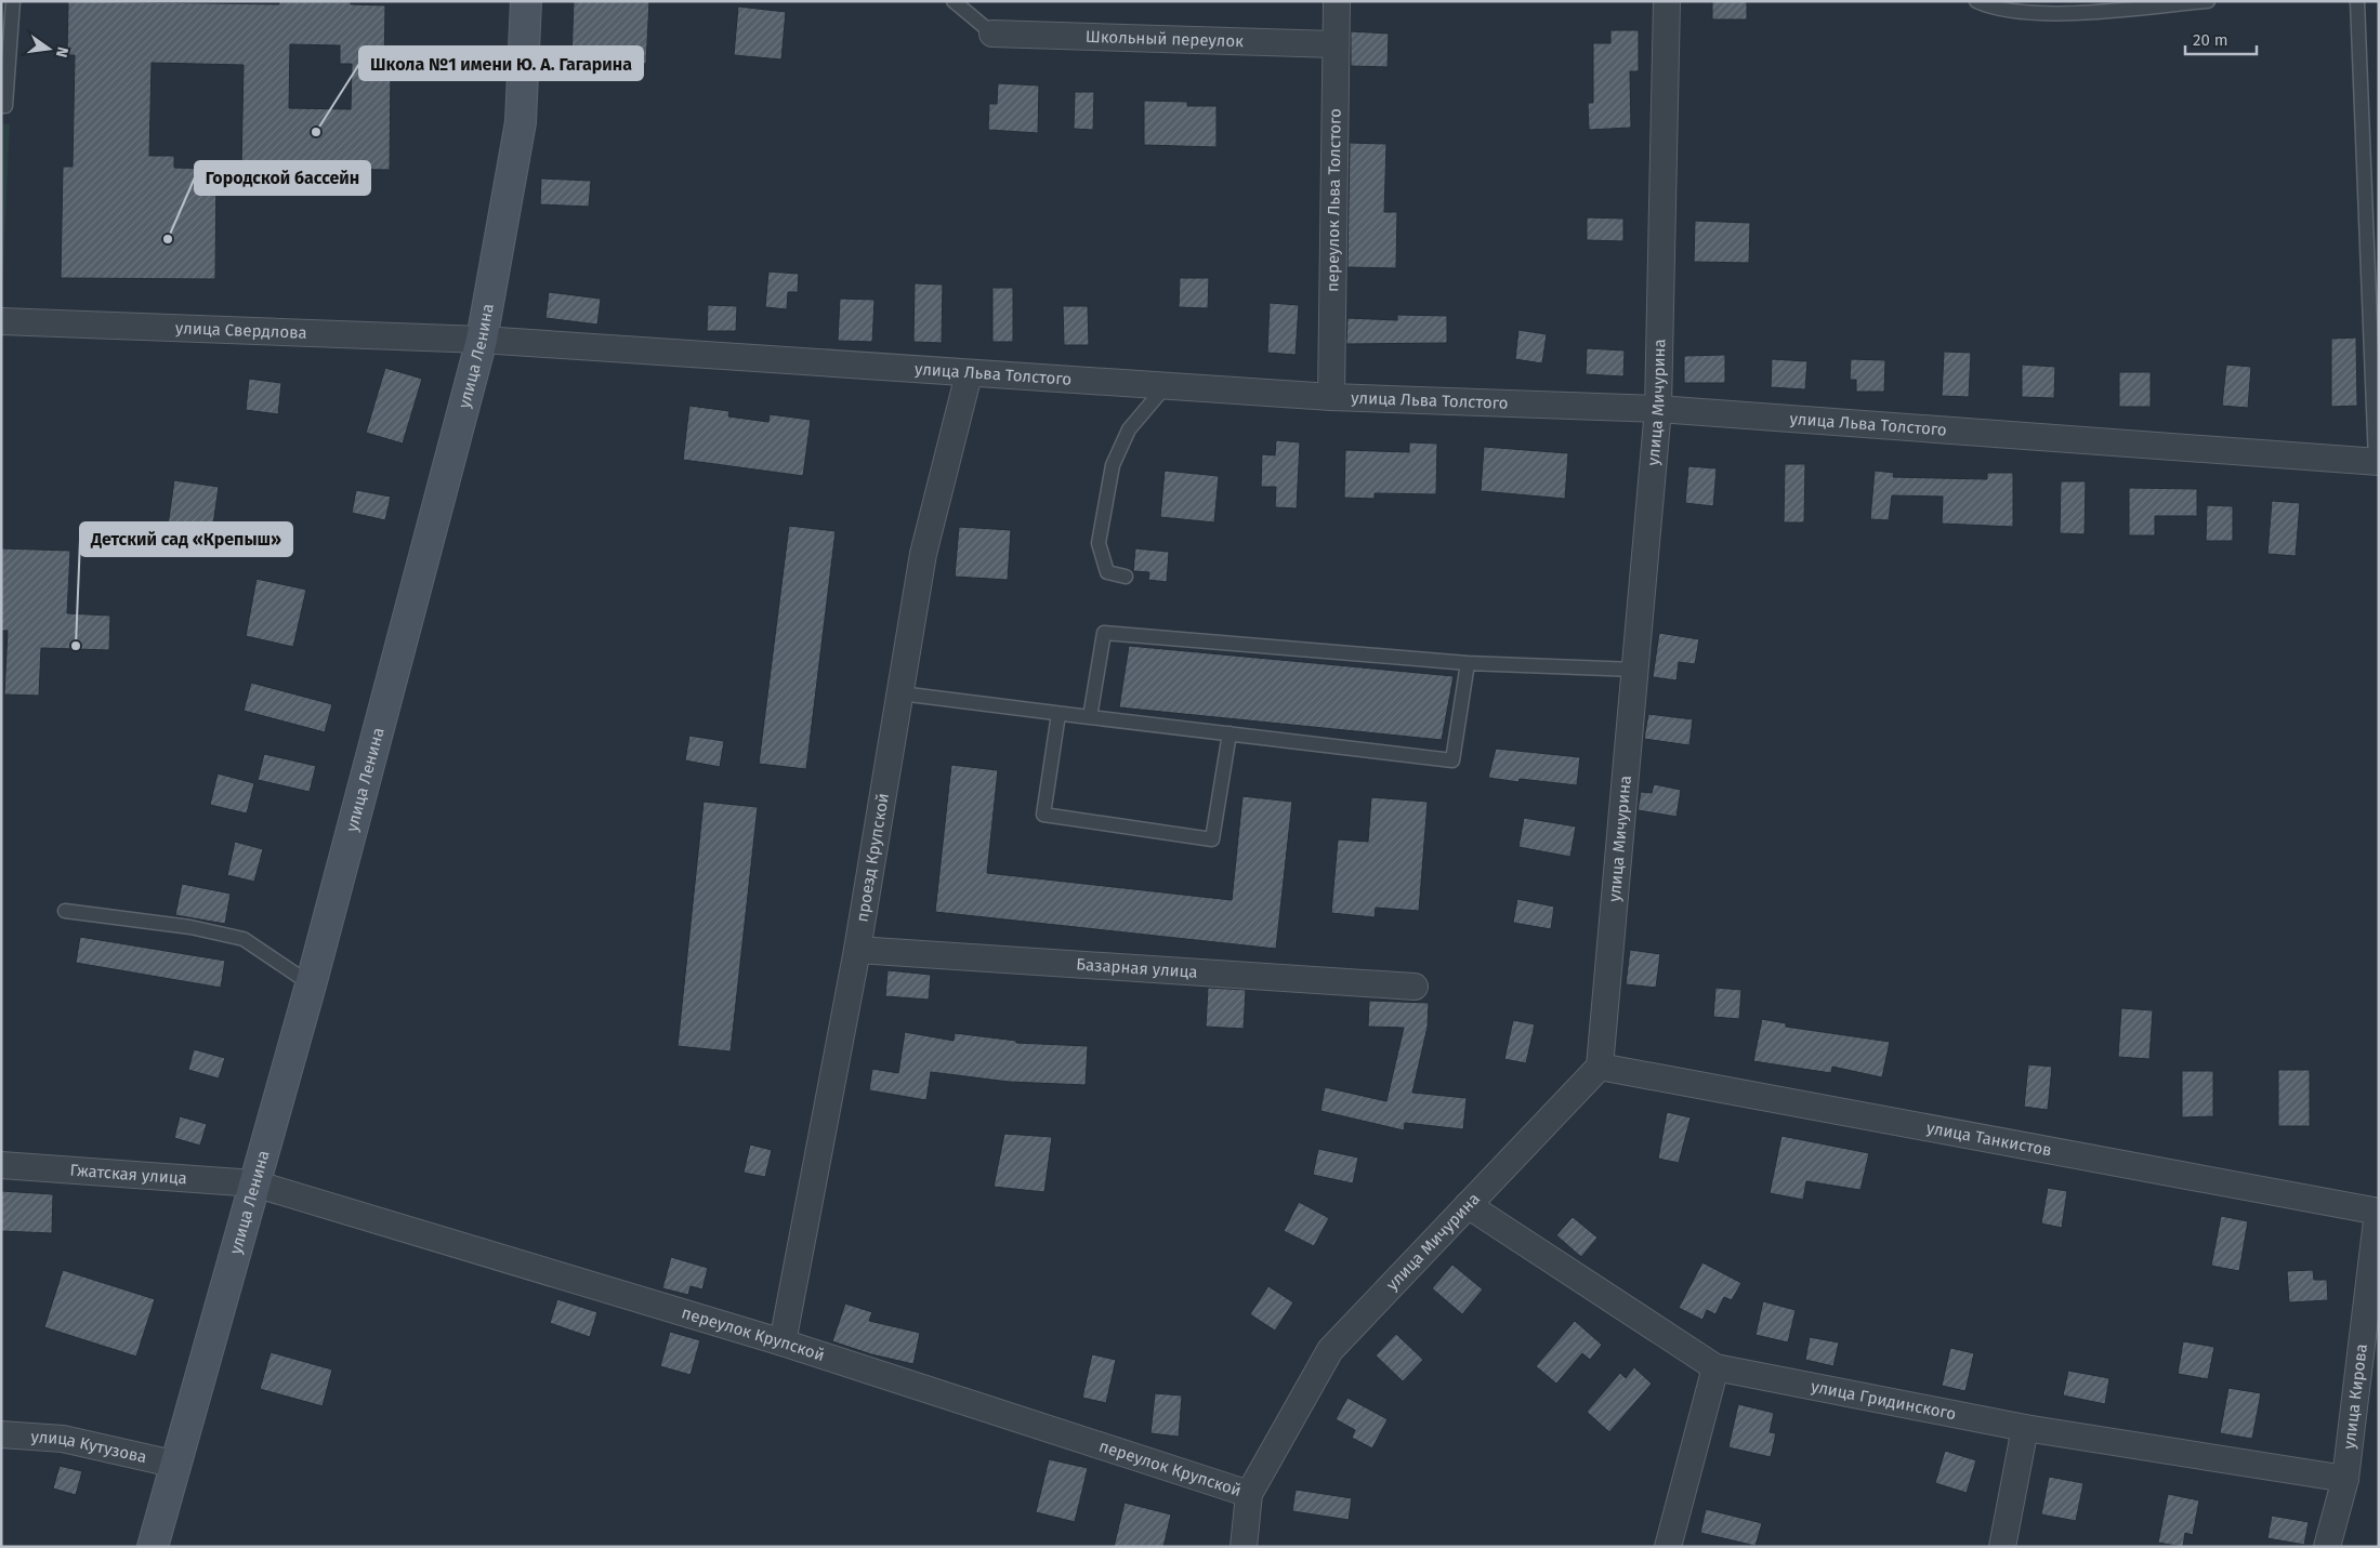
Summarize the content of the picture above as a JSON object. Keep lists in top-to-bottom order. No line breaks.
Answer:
{"streets":{"main road":["улица Ленина"],"street":["Школьный переулок","переулок Льва Толстого","улица Свердлова","улица Льва Толстого","улица Мичурина","проезд Крупской","Базарная улица","улица Танкистов","Гжатская улица","переулок Крупской","улица Кирова","улица Гридинского","улица Кутузова"]},"crossings":[["Школьный переулок","переулок Льва Толстого"],["переулок Льва Толстого","улица Льва Толстого"],["улица Свердлова","улица Ленина"],["улица Свердлова","улица Льва Толстого"],["улица Ленина","улица Льва Толстого"],["улица Ленина","Гжатская улица"],["улица Ленина","переулок Крупской"],["улица Ленина","улица Кутузова"],["улица Льва Толстого","улица Мичурина"],["улица Льва Толстого","проезд Крупской"],["улица Мичурина","улица Танкистов"],["улица Мичурина","переулок Крупской"],["улица Мичурина","улица Гридинского"],["проезд Крупской","Базарная улица"],["проезд Крупской","переулок Крупской"],["улица Танкистов","улица Кирова"],["Гжатская улица","переулок Крупской"],["улица Кирова","улица Гридинского"]],"places":["Школа №1 имени Ю. А. Гагарина","Городской бассейн","Детский сад «Крепыш»"],"scale_bar":"20 m","north":"right"}
